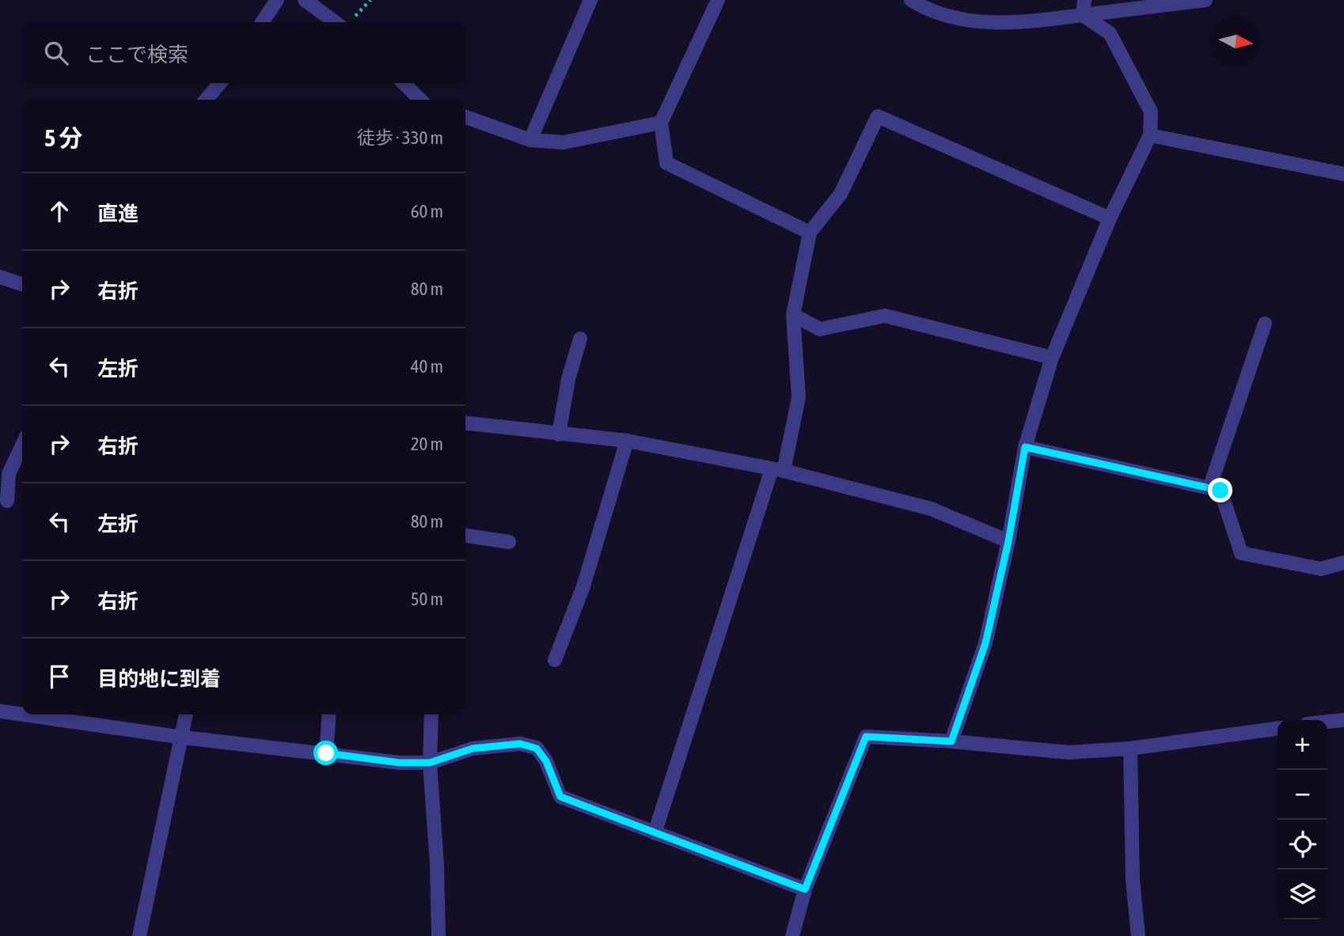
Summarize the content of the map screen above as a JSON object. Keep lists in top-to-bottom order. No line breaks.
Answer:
{"north":"right","page":{"search":"ここで検索","heading":["5 分","徒歩 · 330 m"],"list":[["直進","60 m"],["右折","80 m"],["左折","40 m"],["右折","20 m"],["左折","80 m"],["右折","50 m"],"目的地に到着"],"map_buttons":["+","−"]}}
